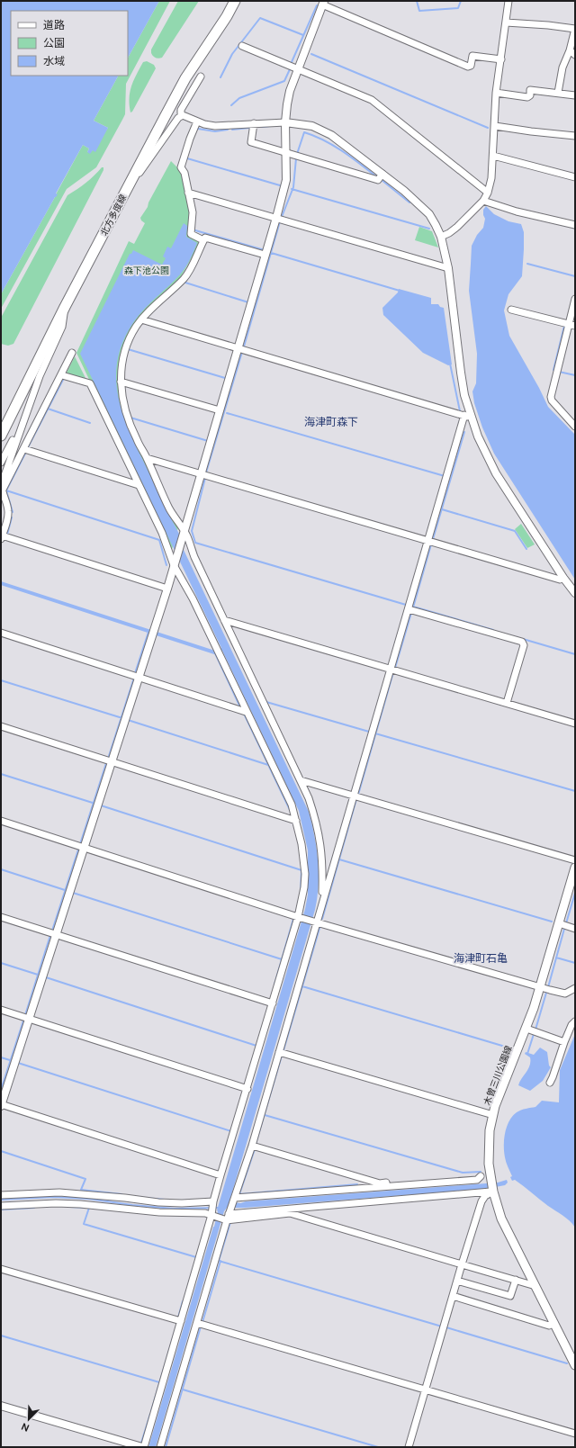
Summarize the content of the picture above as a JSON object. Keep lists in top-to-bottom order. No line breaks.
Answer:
{"streets":{"main road":["北方多度線","木曽三川公園線"]},"districts":["海津町森下","海津町石亀"],"parks":["森下池公園"],"legend":["道路","公園","水域"],"north":"bottom left"}
